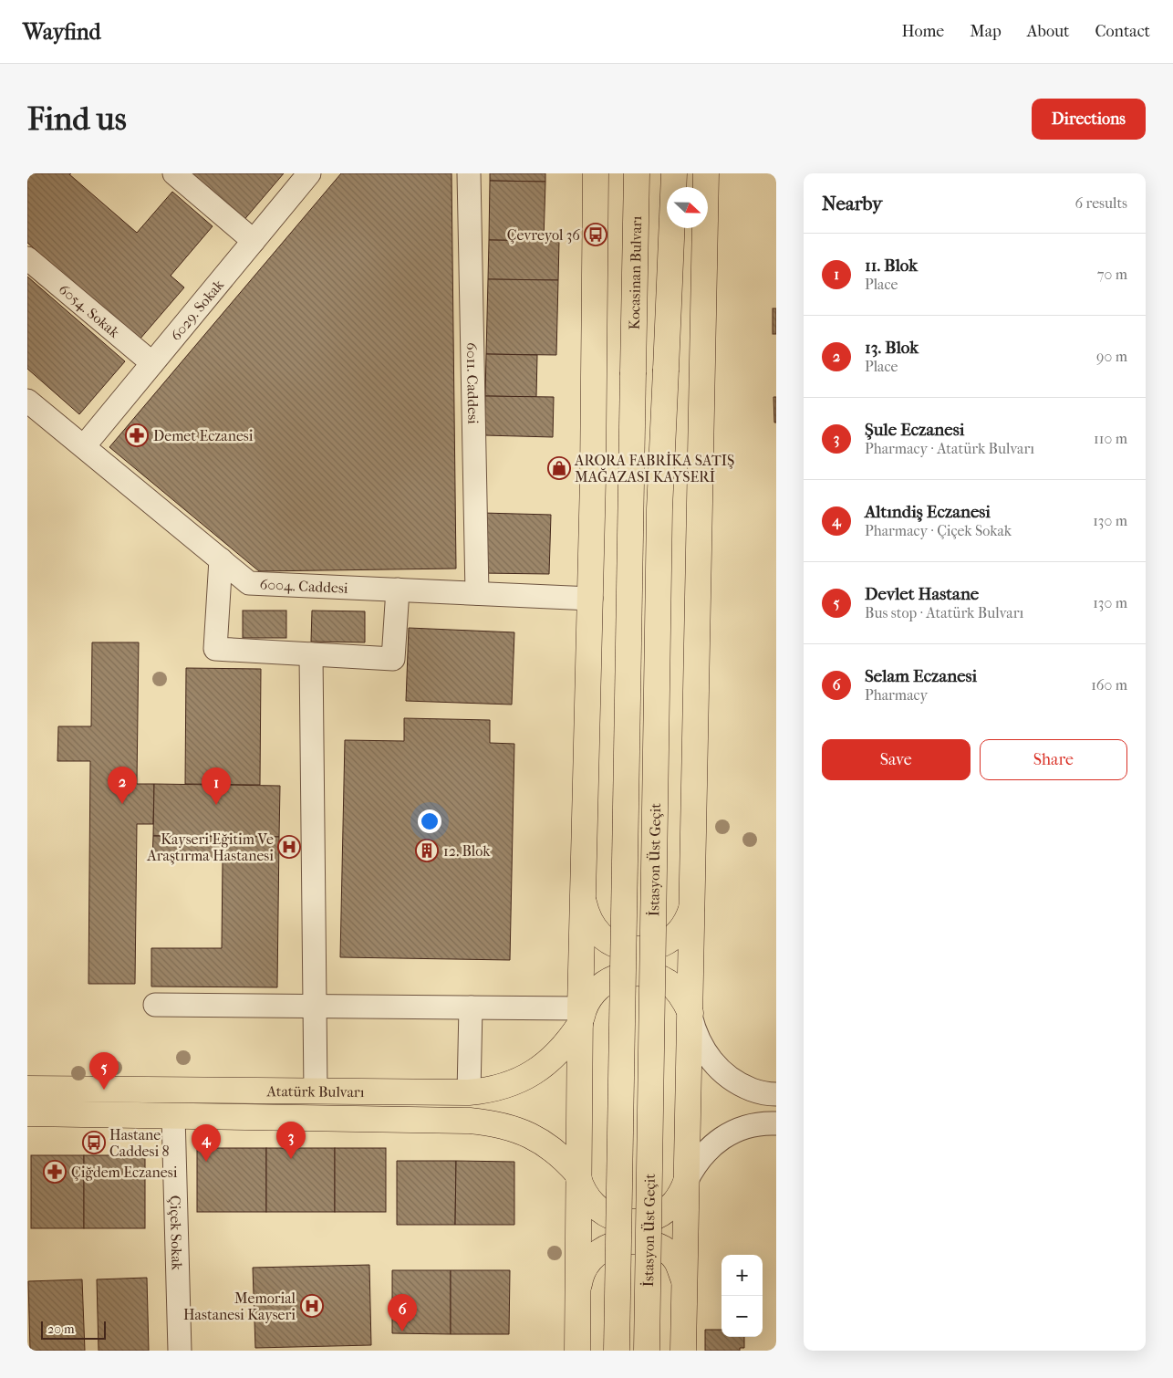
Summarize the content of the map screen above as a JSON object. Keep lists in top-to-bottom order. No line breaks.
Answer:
{"streets":{"main road":["Kocasinan Bulvarı","İstasyon Üst Geçit","Atatürk Bulvarı"],"street":["6029. Sokak","6054. Sokak","6011. Caddesi","6004. Caddesi","Çiçek Sokak"]},"crossings":[["Kocasinan Bulvarı","İstasyon Üst Geçit"],["6029. Sokak","6054. Sokak"],["6029. Sokak","6004. Caddesi"],["6011. Caddesi","6004. Caddesi"],["Atatürk Bulvarı","Çiçek Sokak"]],"places":{"bus stop":["Çevreyol 36","Hastane Caddesi 8"],"pharmacy":["Demet Eczanesi","Çiğdem Eczanesi"],"shop":["ARORA FABRİKA SATIŞ MAĞAZASI KAYSERİ"],"hospital":["Kayseri Eğitim Ve Araştırma Hastanesi","Memorial Hastanesi Kayseri"],"building":["12. Blok"]},"scale_bar":"20 m","north":"right","page":{"header":"Wayfind","nav":["Home","Map","About","Contact"],"buttons":["Directions",["Save","Share"]],"title":"Find us","heading":["Nearby","6 results"],"list":[{"mark":"1","name":"11. Blok","note":"Place","value":"70 m"},{"mark":"2","name":"13. Blok","note":"Place","value":"90 m"},{"mark":"3","name":"Şule Eczanesi","note":"Pharmacy · Atatürk Bulvarı","value":"110 m"},{"mark":"4","name":"Altındiş Eczanesi","note":"Pharmacy · Çiçek Sokak","value":"130 m"},{"mark":"5","name":"Devlet Hastane","note":"Bus stop · Atatürk Bulvarı","value":"130 m"},{"mark":"6","name":"Selam Eczanesi","note":"Pharmacy","value":"160 m"}],"pins":["2","1","5","3","4","6"],"map_buttons":["+","−"],"scale":"20 m"}}
